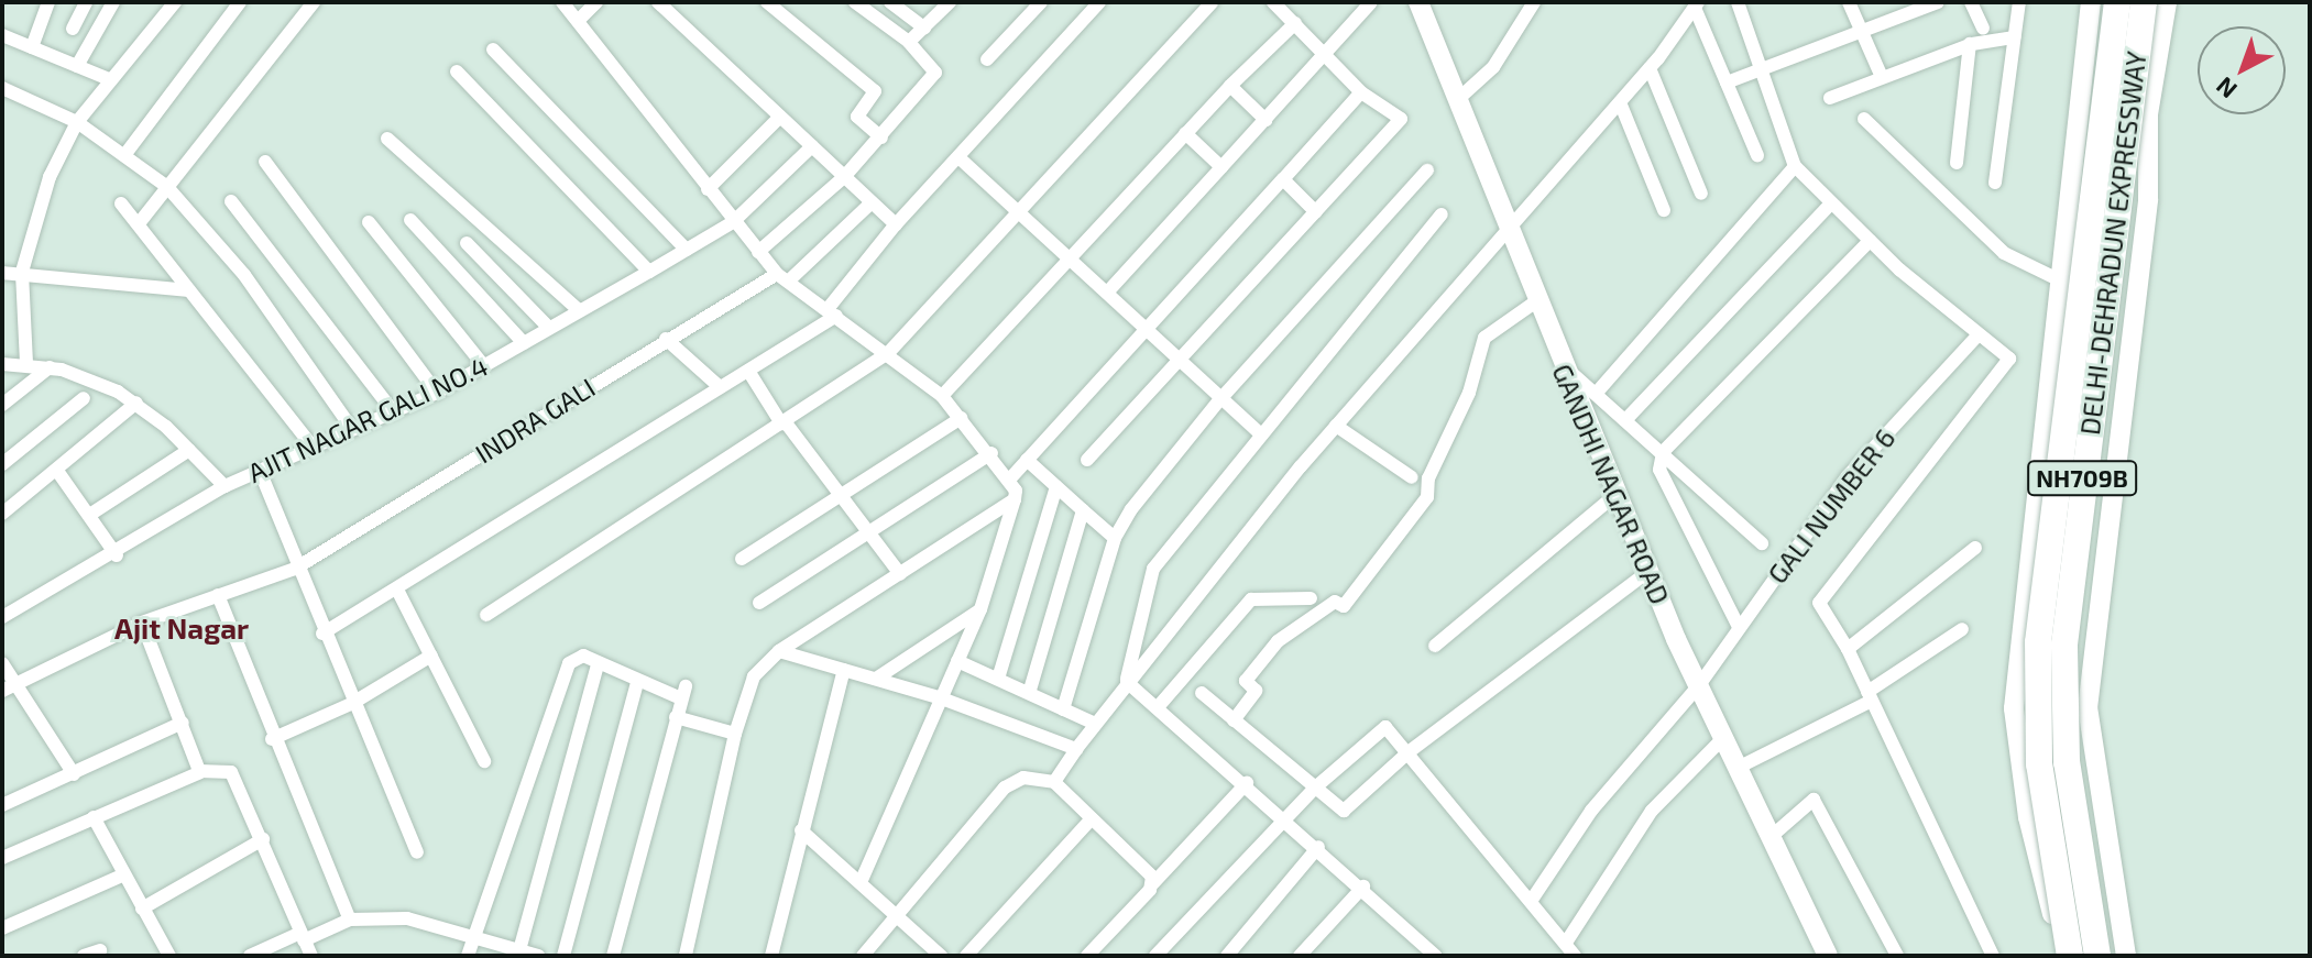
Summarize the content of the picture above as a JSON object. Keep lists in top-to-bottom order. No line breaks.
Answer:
{"streets":{"highway":["DELHI-DEHRADUN EXPRESSWAY","NH709B"],"street":["AJIT NAGAR GALI NO.4","INDRA GALI","GANDHI NAGAR ROAD","GALI NUMBER 6"]},"crossings":[["GANDHI NAGAR ROAD","GALI NUMBER 6"]],"districts":["Ajit Nagar"],"north":"bottom left"}
